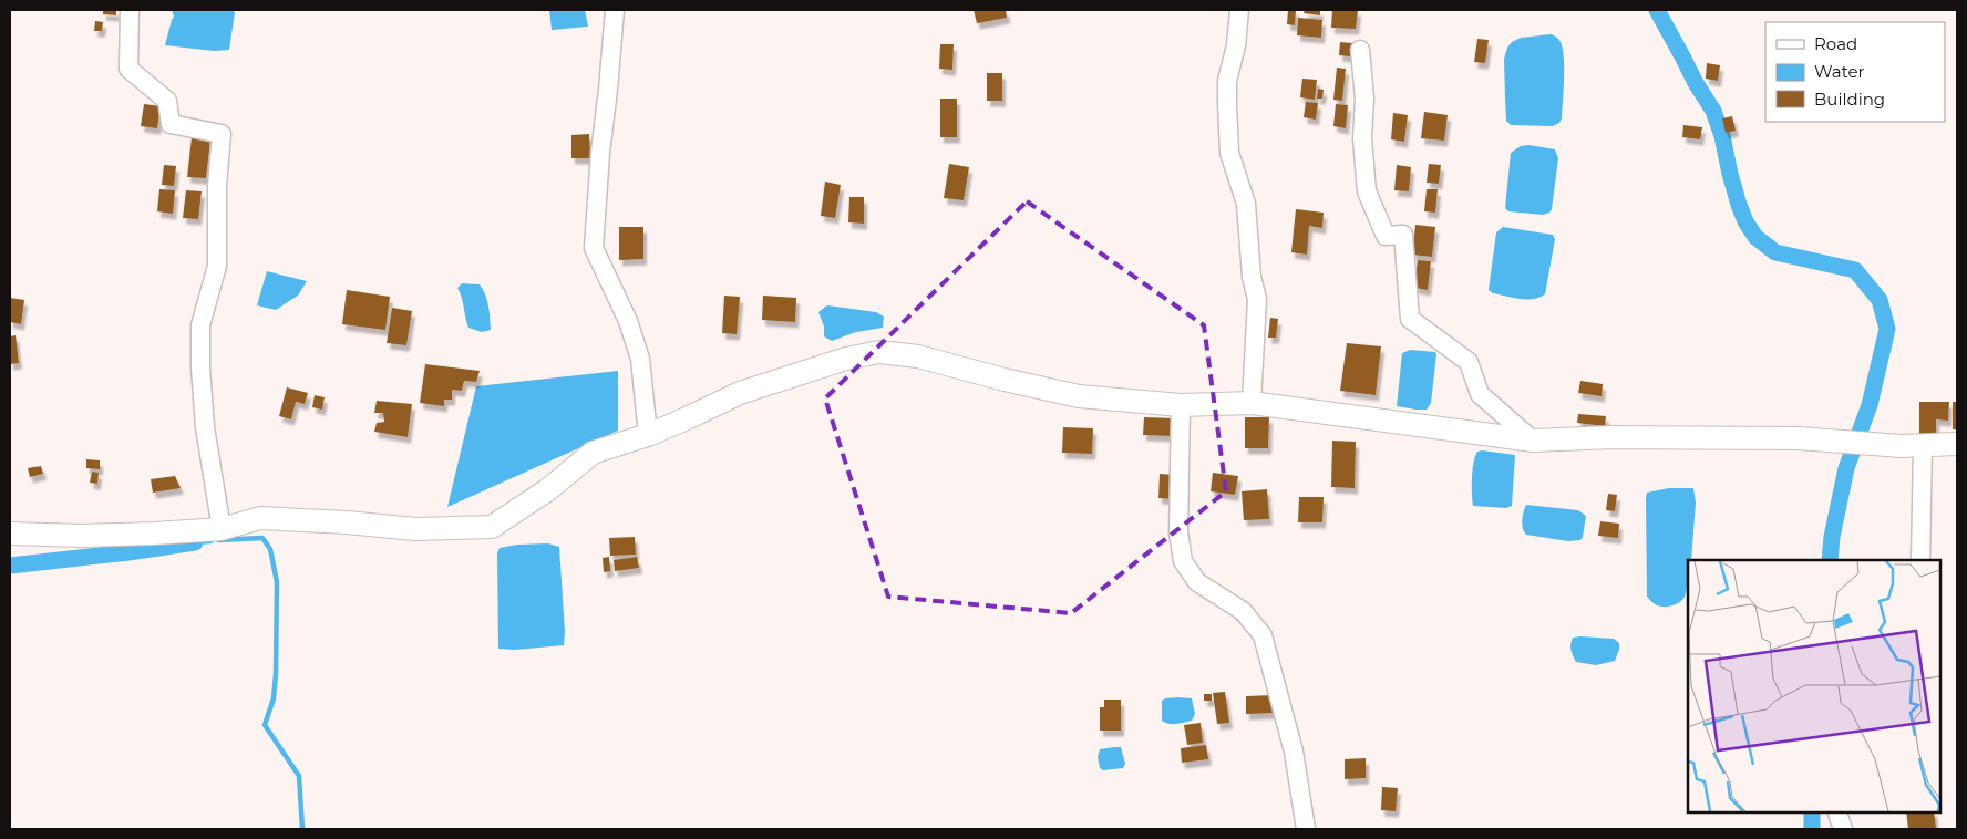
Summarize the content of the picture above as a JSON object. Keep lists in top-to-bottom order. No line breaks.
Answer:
{"legend":["Road","Water","Building"]}
